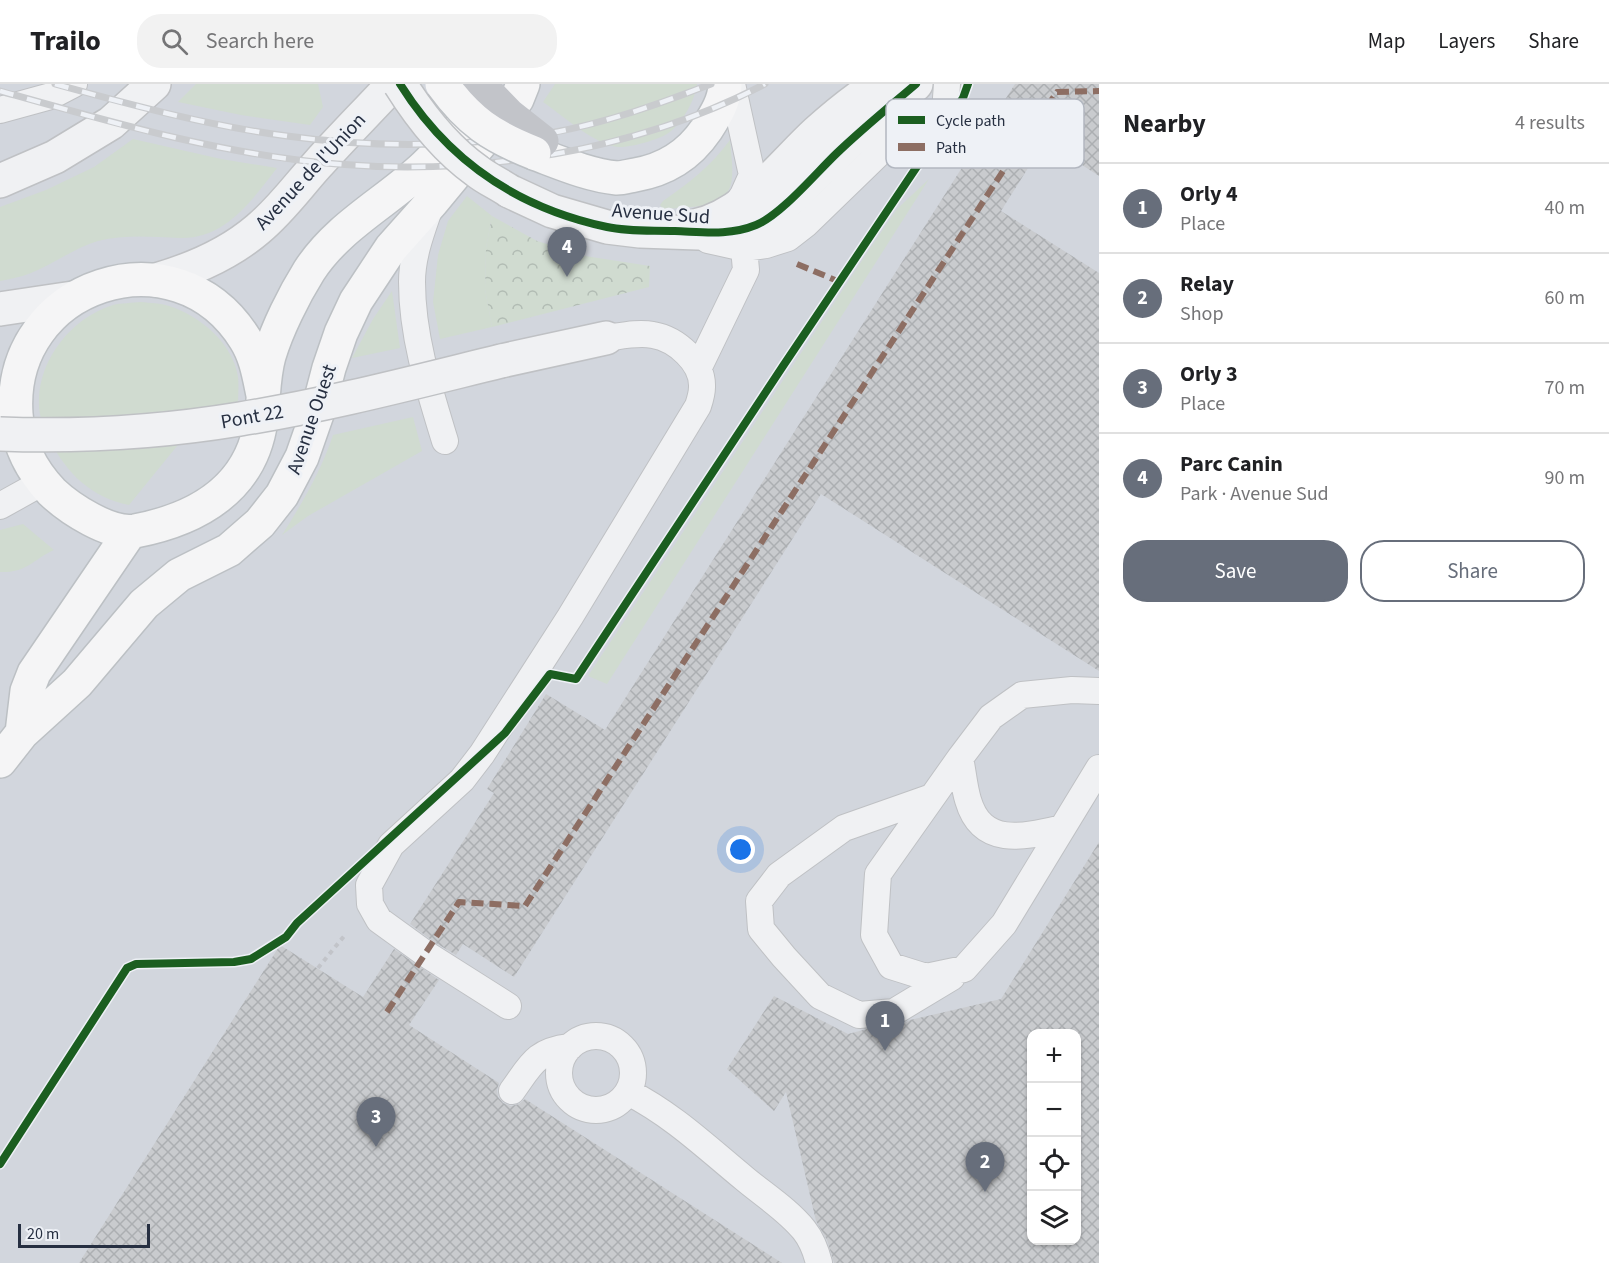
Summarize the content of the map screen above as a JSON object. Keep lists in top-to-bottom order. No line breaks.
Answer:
{"streets":{"main road":["Avenue Sud","Avenue Ouest"],"street":["Avenue de l'Union","Pont 22"]},"legend":["Cycle path","Path"],"scale_bar":"20 m","page":{"header":"Trailo","search":"Search here","nav":["Map","Layers","Share"],"heading":["Nearby","4 results"],"list":[{"mark":"1","name":"Orly 4","note":"Place","value":"40 m"},{"mark":"2","name":"Relay","note":"Shop","value":"60 m"},{"mark":"3","name":"Orly 3","note":"Place","value":"70 m"},{"mark":"4","name":"Parc Canin","note":"Park · Avenue Sud","value":"90 m"}],"pins":["4","1","3","2"],"buttons":["Save","Share"],"map_buttons":["+","−"],"scale":"20 m"}}
